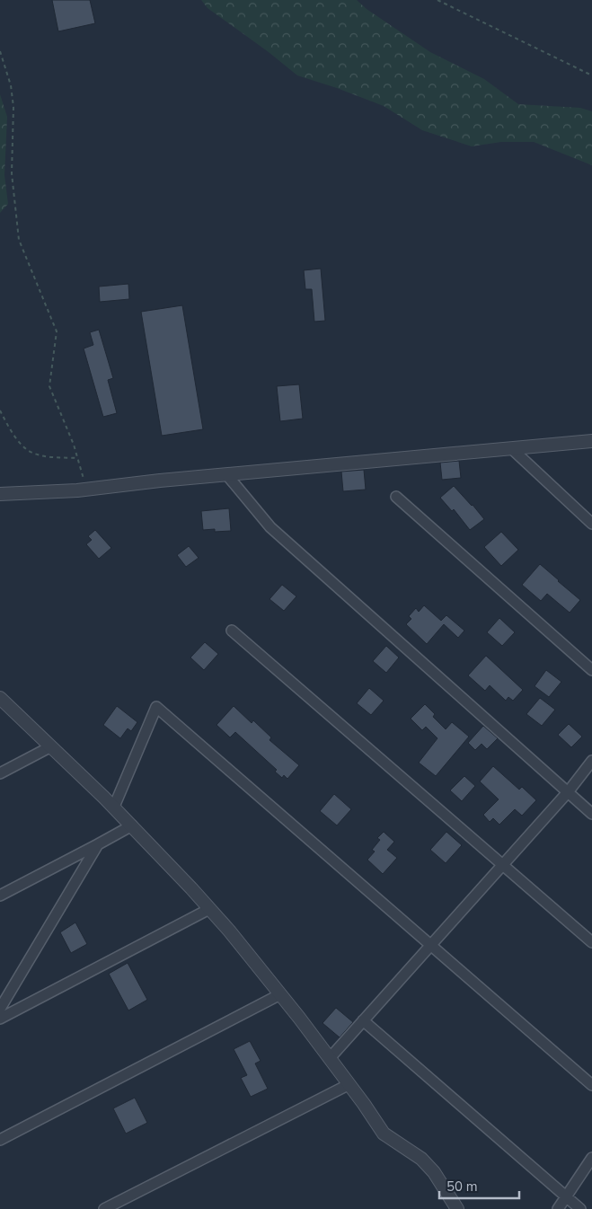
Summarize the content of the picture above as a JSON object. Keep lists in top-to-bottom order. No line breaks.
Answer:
{"scale_bar":"50 m"}
